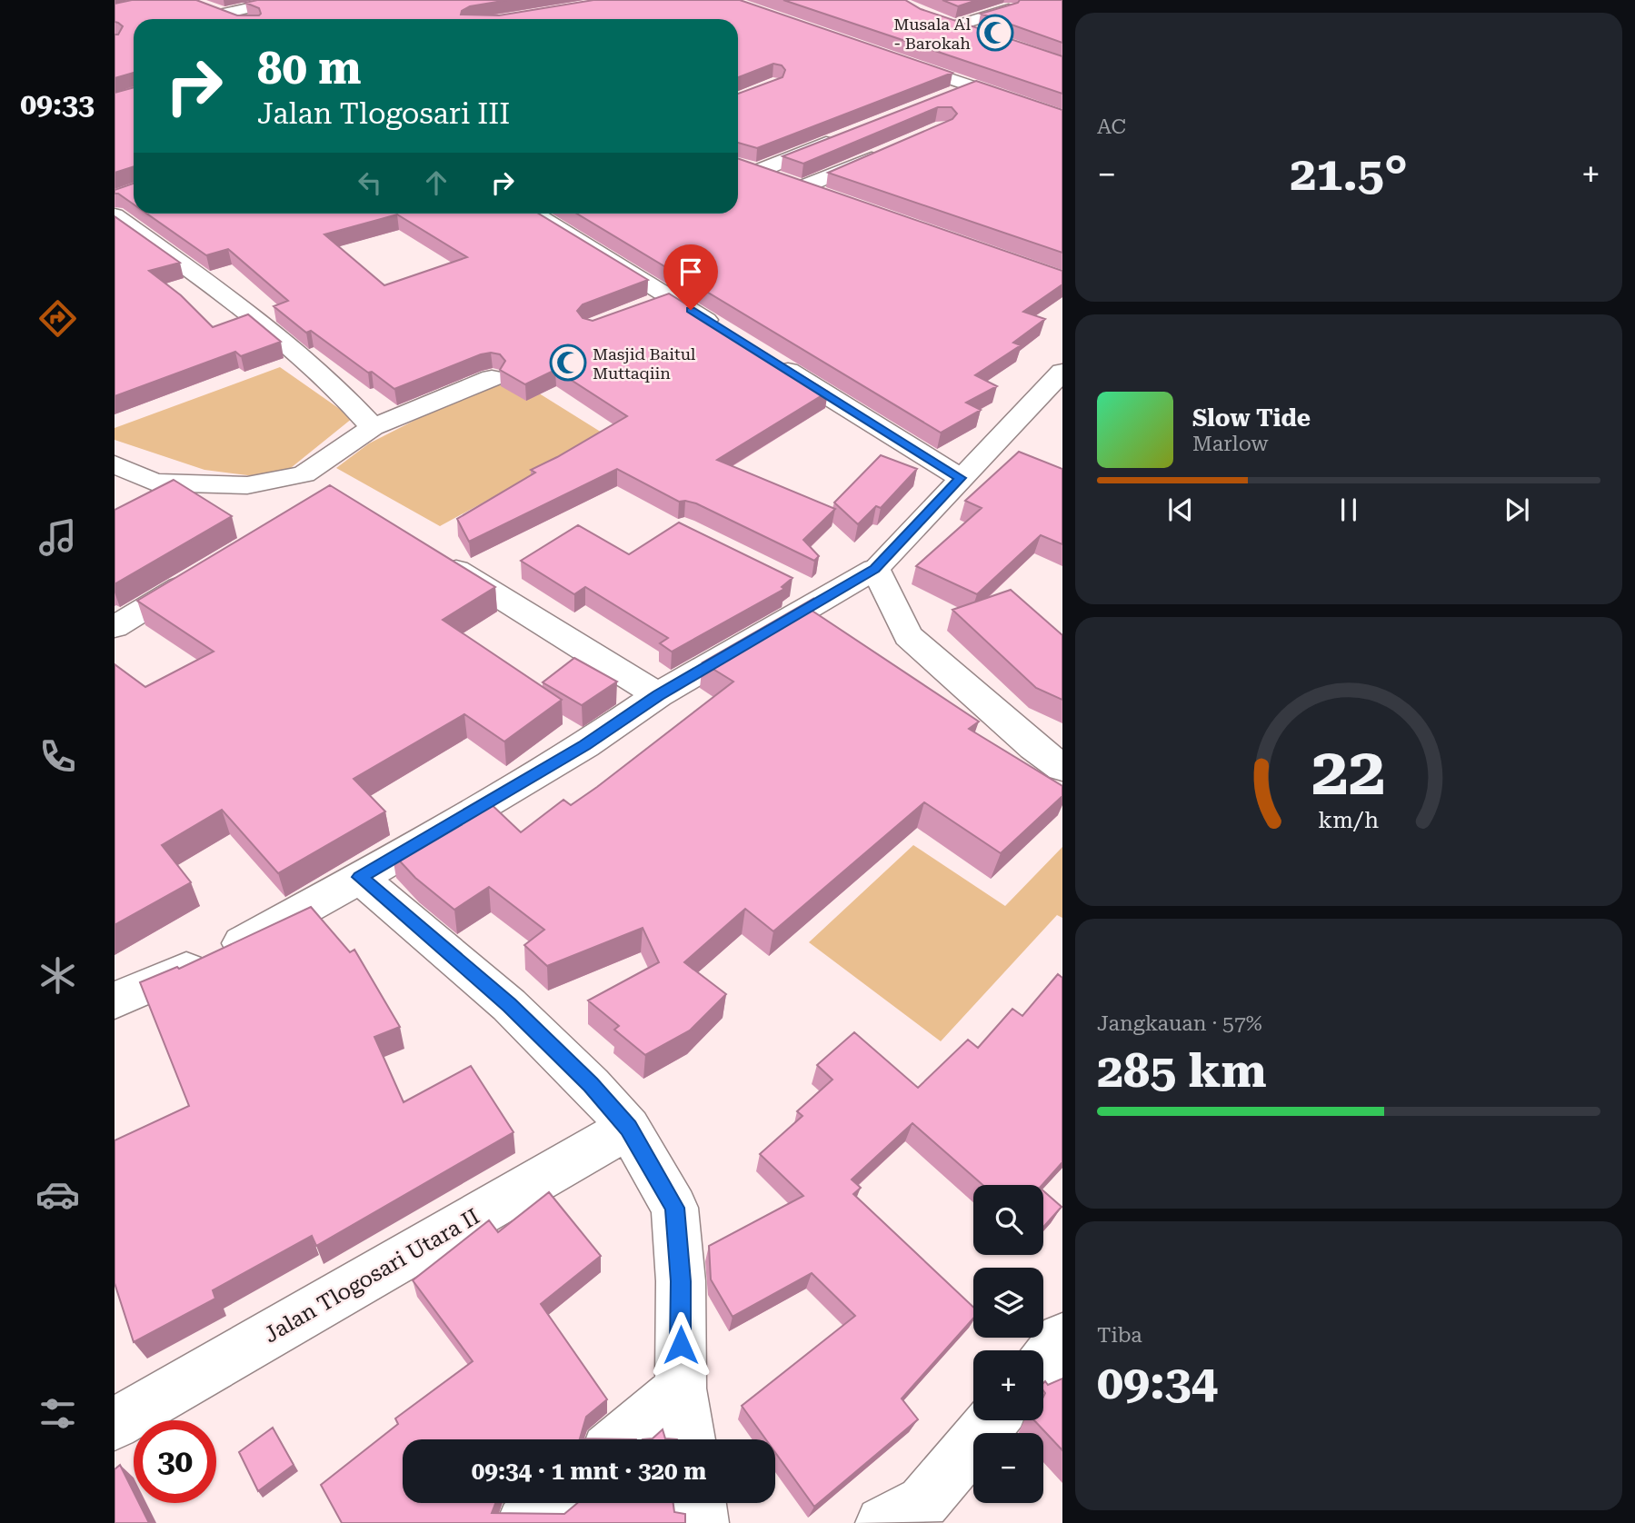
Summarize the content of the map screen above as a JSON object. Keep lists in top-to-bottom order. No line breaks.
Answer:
{"streets":{"street":["Jalan Tlogosari Utara II"]},"places":{"mosque":["Musala Al - Barokah","Masjid Baitul Muttaqiin"]},"page":{"tabs":"09:33","tile":["AC",["Jangkauan · 57%","285 km"],["Tiba","09:34"]],"turn":["80 m","Jalan Tlogosari III"],"heat":["−","21.5°","+"],"song":["Slow Tide","Marlow"],"map_buttons":["+","−"],"limit":"30","trip":"09:34 · 1 mnt · 320 m","gauge":["22","km/h"]}}
